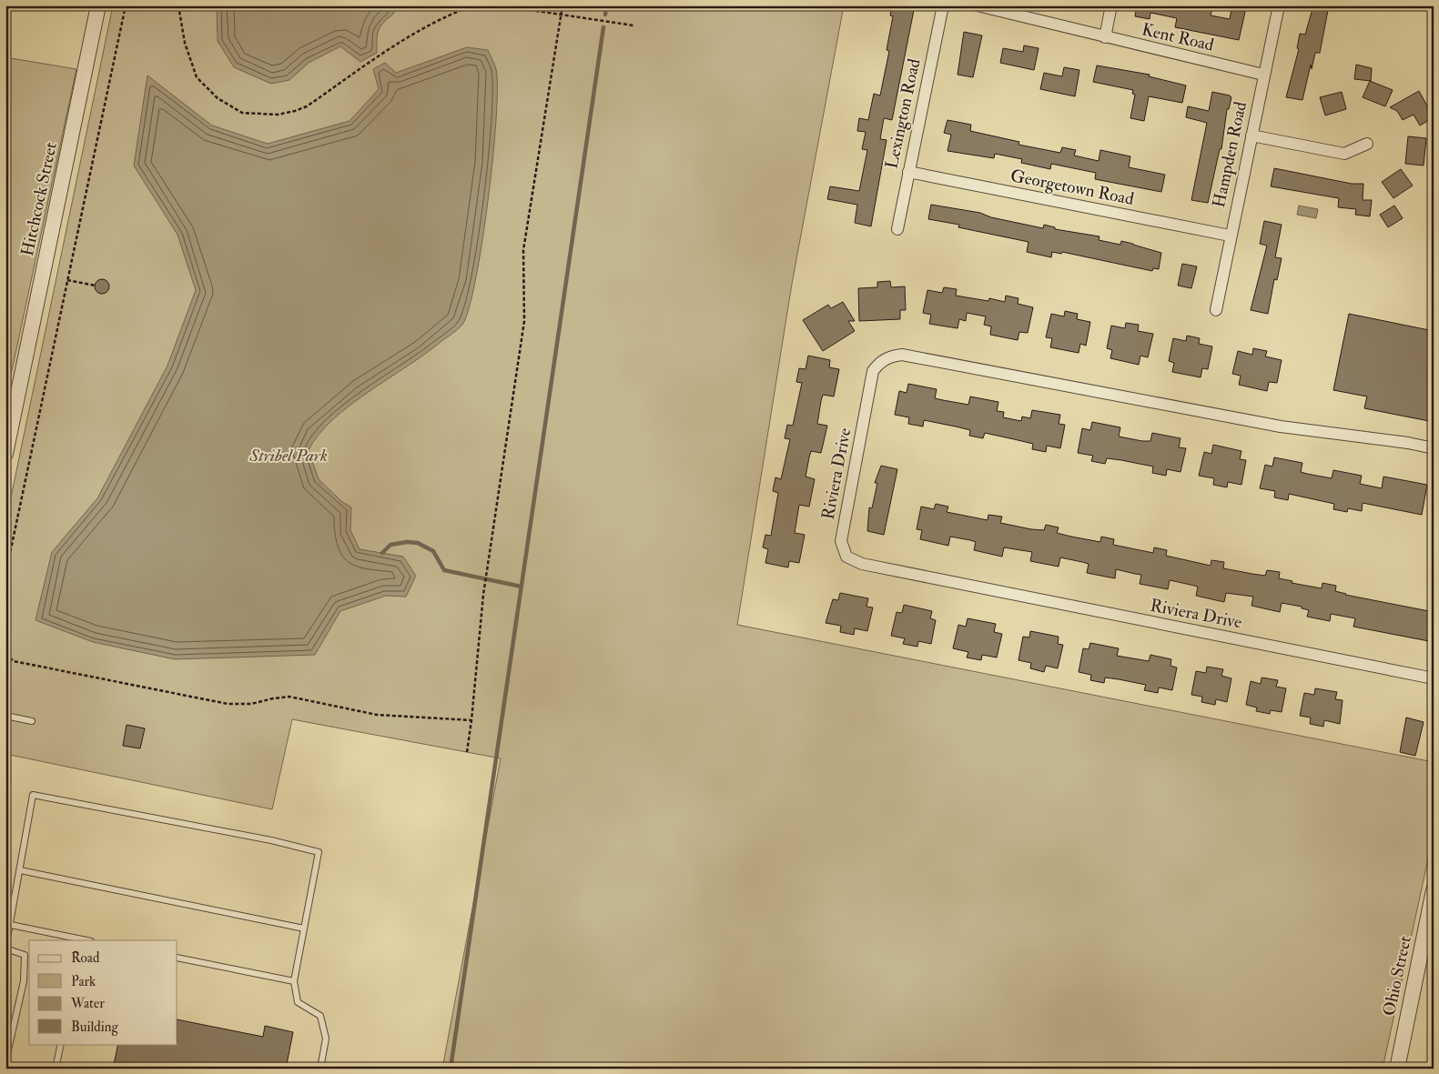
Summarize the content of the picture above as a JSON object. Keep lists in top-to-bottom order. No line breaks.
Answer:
{"streets":{"street":["Kent Road","Lexington Road","Hampden Road","Georgetown Road","Hitchcock Street","Riviera Drive","Ohio Street"]},"crossings":[["Kent Road","Hampden Road"],["Lexington Road","Georgetown Road"],["Hampden Road","Georgetown Road"]],"parks":["Stribel Park"],"legend":["Road","Park","Water","Building"]}
